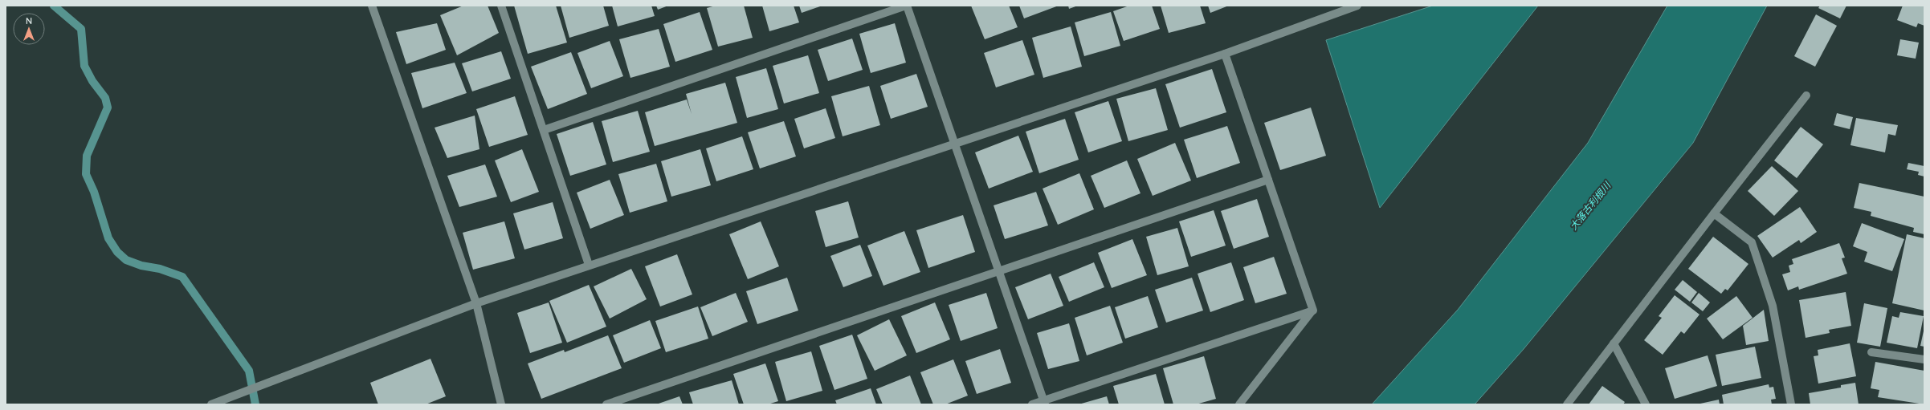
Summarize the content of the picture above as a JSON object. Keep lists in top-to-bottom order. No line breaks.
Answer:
{"water":["大落古利根川"],"north":"top"}
